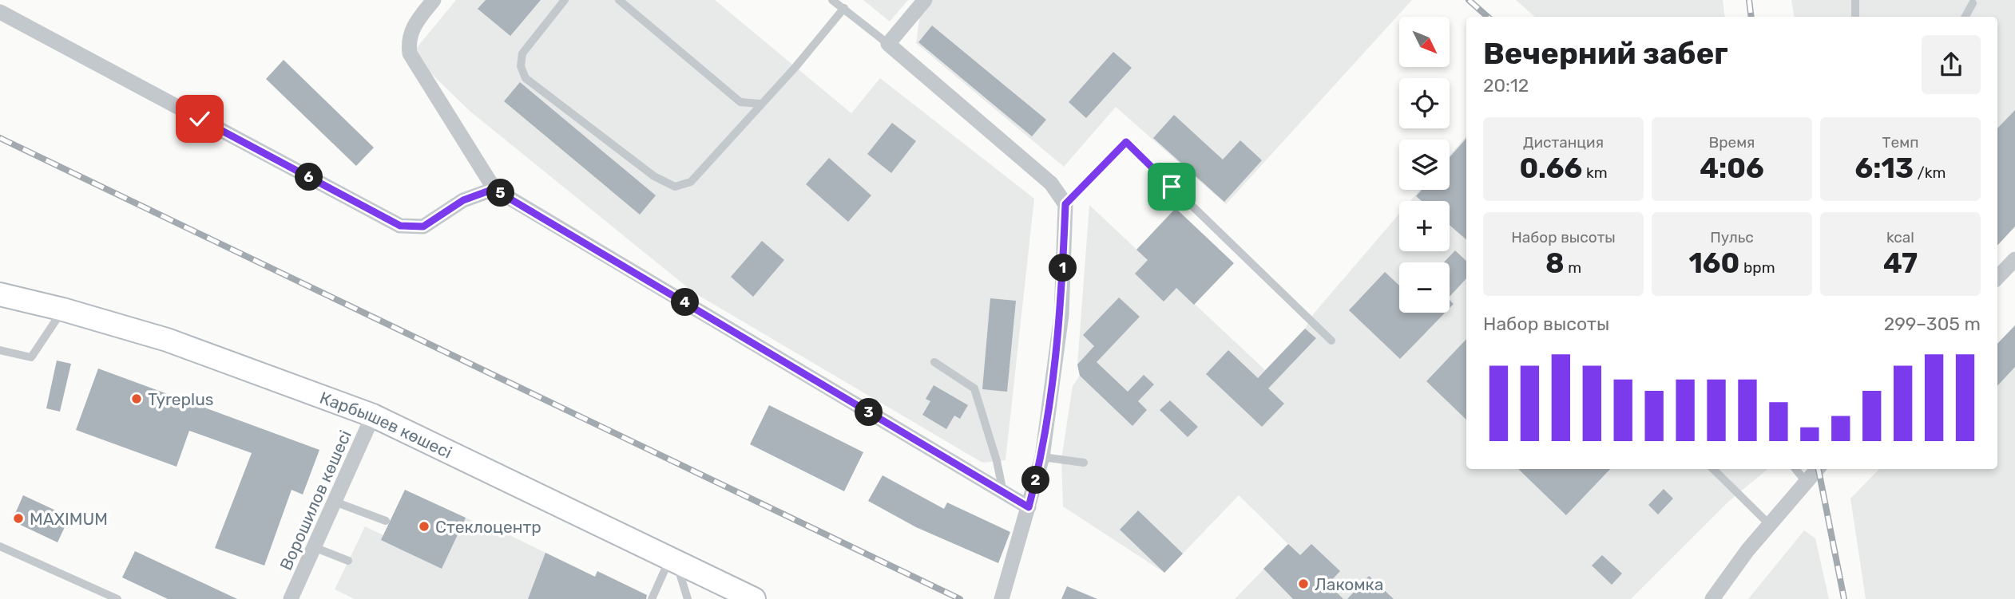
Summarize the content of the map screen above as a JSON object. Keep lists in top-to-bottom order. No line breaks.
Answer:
{"streets":{"main road":["Карбышев көшесі"],"street":["Ворошилов көшесі"]},"crossings":[["Карбышев көшесі","Ворошилов көшесі"]],"places":["Tyreplus","MAXIMUM","Стеклоцентр","Лакомка"],"north":"bottom right","page":{"map_buttons":["+","−"],"heading":["Вечерний забег","20:12"],"stats":[["Дистанция","0.66 km"],["Время","4:06"],["Темп","6:13 /km"],["Набор высоты","8 m"],["Пульс","160 bpm"],["kcal","47"]],"pins":["6","5","1","4","3","2"],"chart":["Набор высоты","299–305 m"]}}
